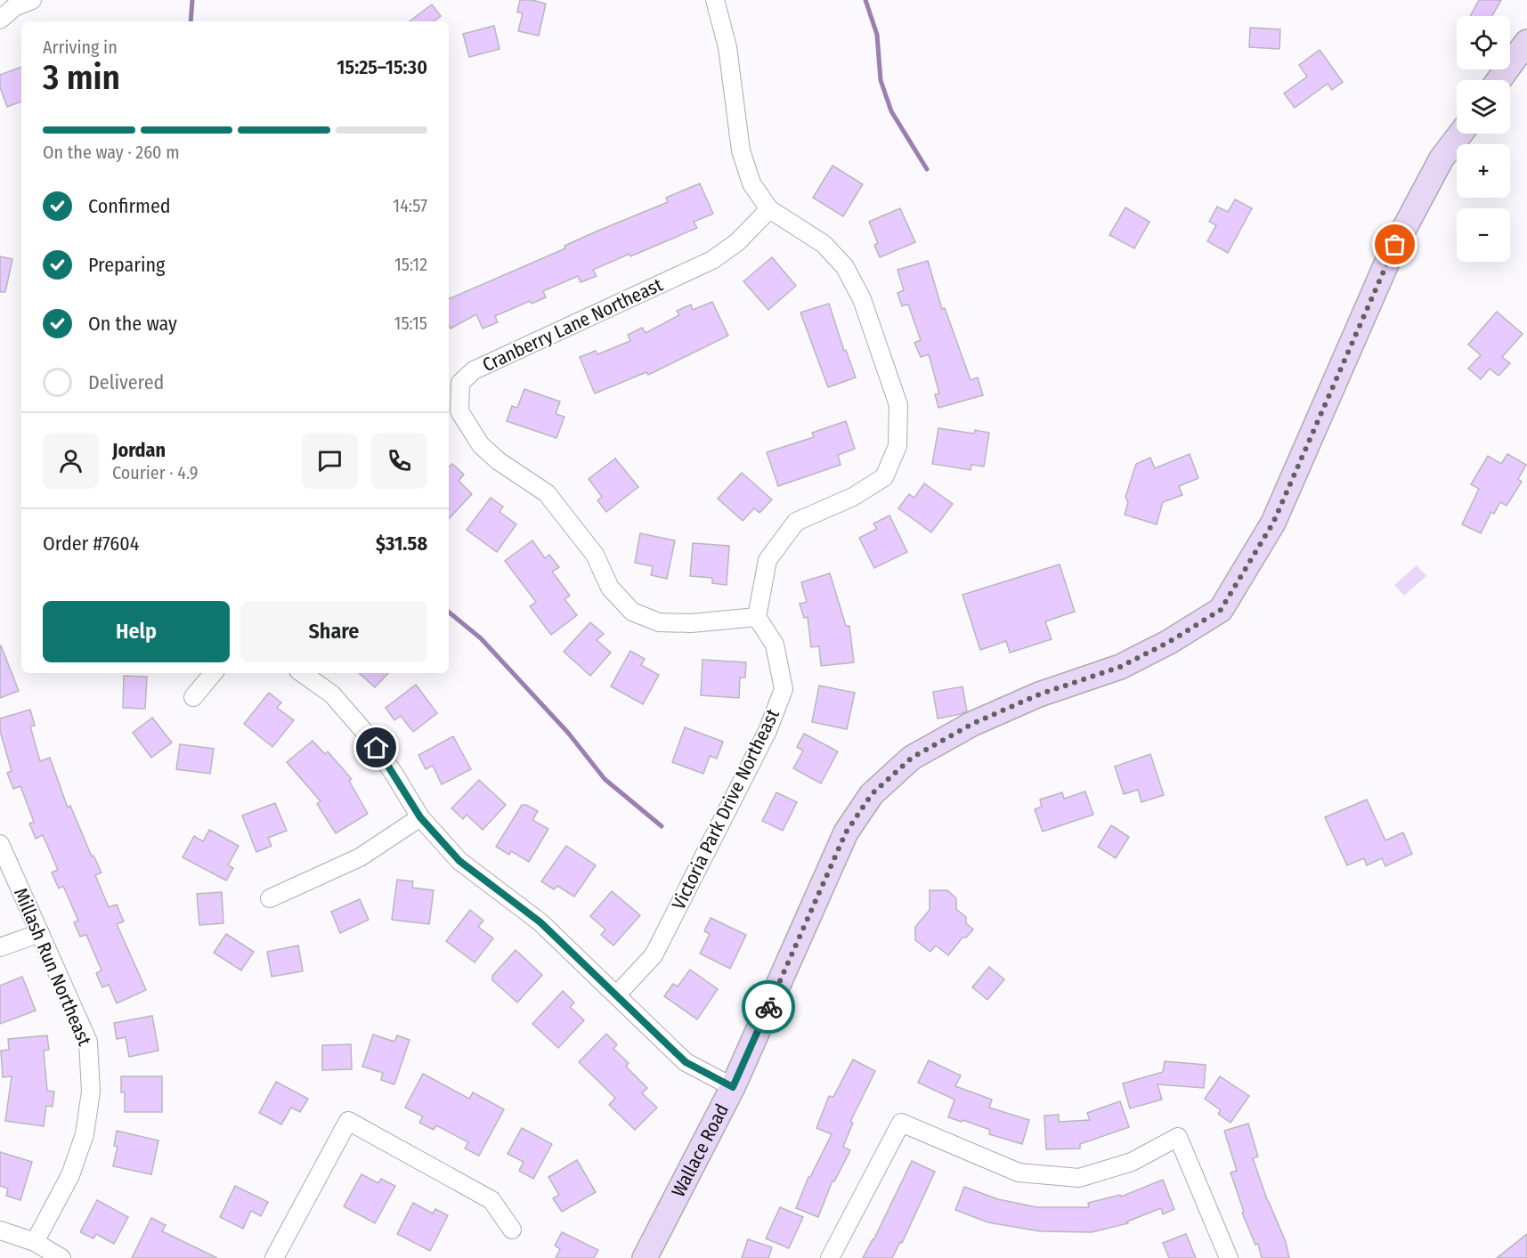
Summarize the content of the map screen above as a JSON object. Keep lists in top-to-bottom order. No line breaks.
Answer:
{"streets":{"street":["Cranberry Lane Northeast","Victoria Park Drive Northeast","Millash Run Northeast","Wallace Road"]},"crossings":[["Cranberry Lane Northeast","Victoria Park Drive Northeast"]],"page":{"map_buttons":["+","−"],"heading":["3 min","Arriving in","15:25–15:30"],"panel":["Jordan","Courier · 4.9","Order #7604","$31.58"],"bar":"On the way · 260 m","list":[["Confirmed","14:57"],["Preparing","15:12"],["On the way","15:15"],"Delivered"],"buttons":["Help","Share"]}}
